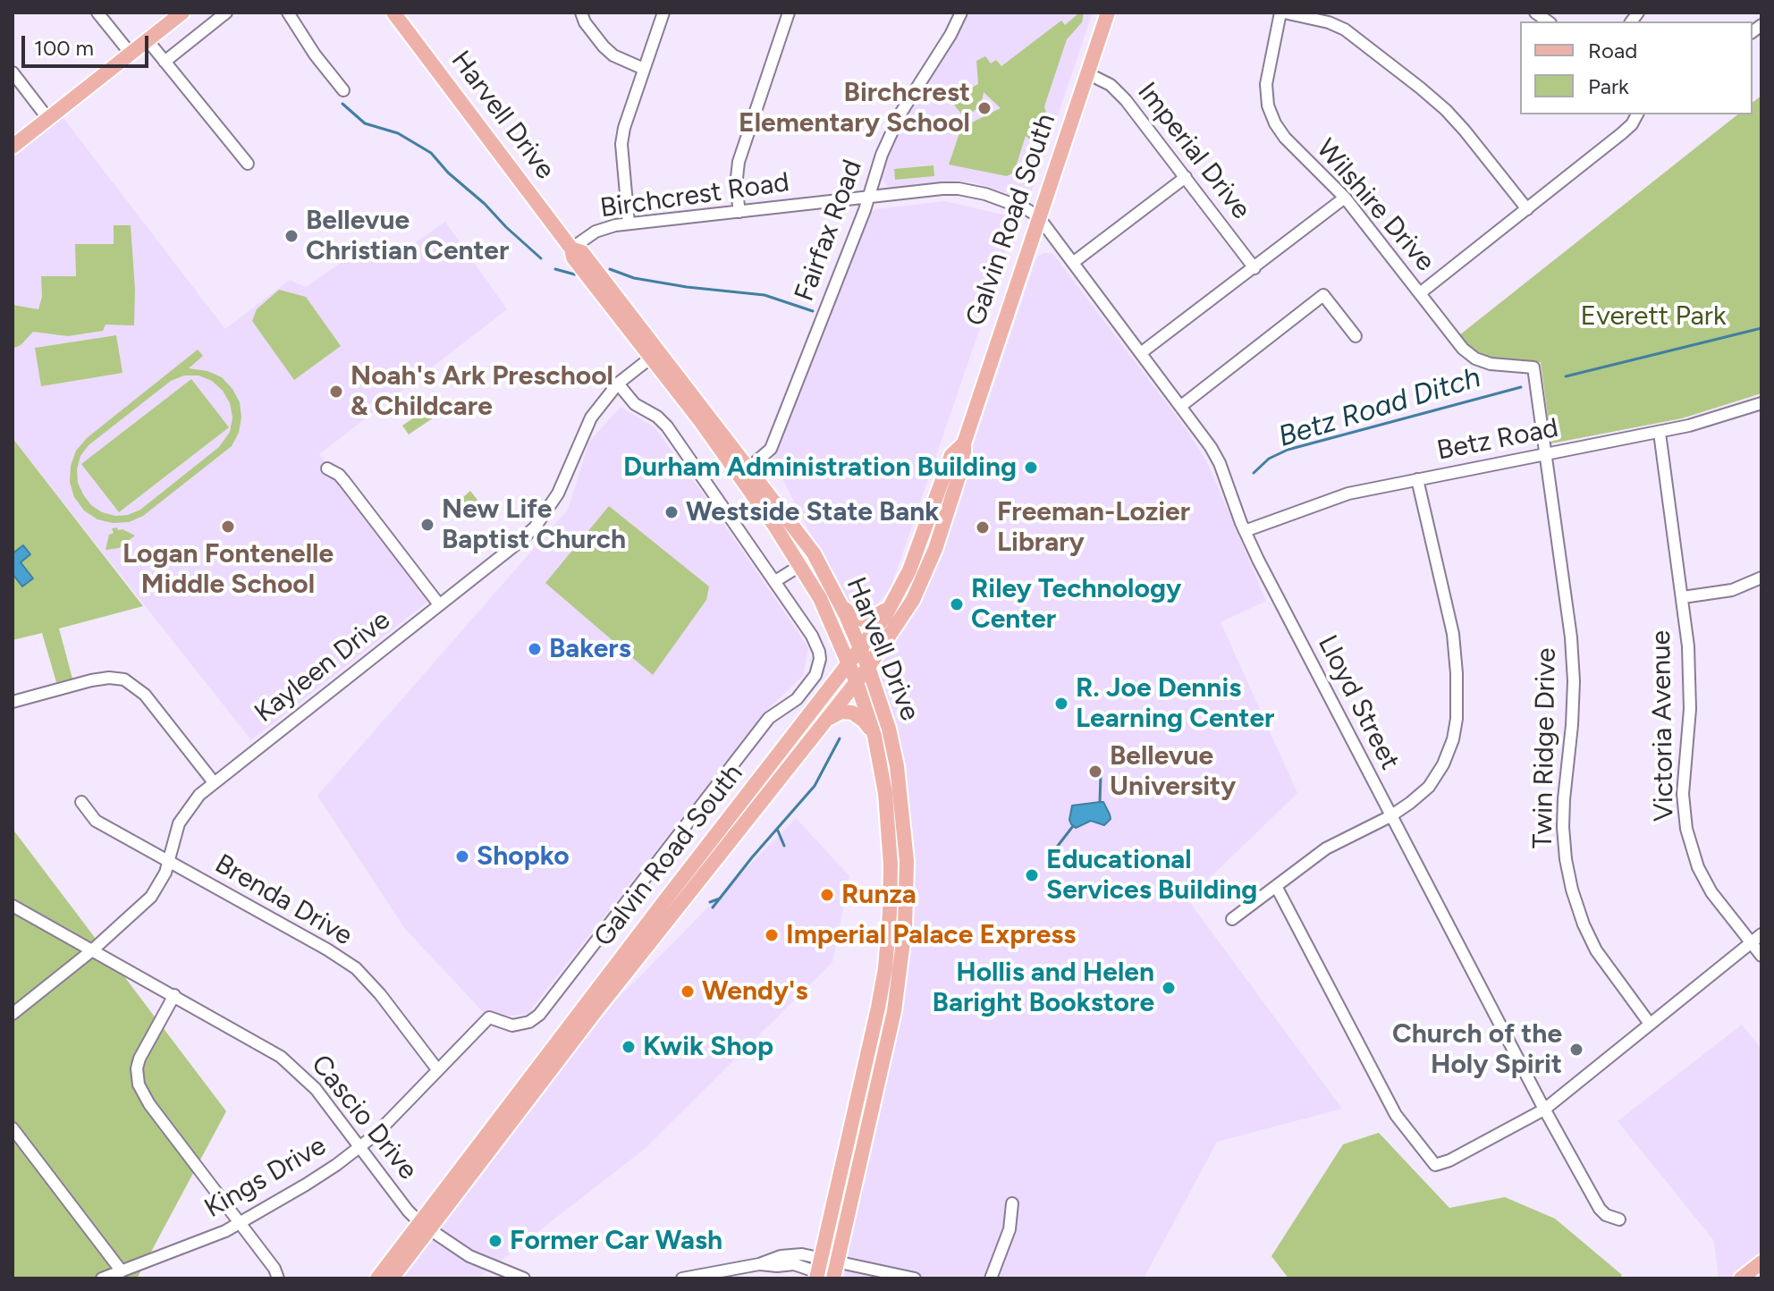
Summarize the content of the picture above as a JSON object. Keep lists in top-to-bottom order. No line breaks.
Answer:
{"streets":{"main road":["Harvell Drive","Galvin Road South"],"street":["Imperial Drive","Birchcrest Road","Wilshire Drive","Fairfax Road","Betz Road","Kayleen Drive","Lloyd Street","Victoria Avenue","Twin Ridge Drive","Brenda Drive","Cascio Drive","Kings Drive"]},"crossings":[["Harvell Drive","Birchcrest Road"],["Harvell Drive","Galvin Road South"],["Harvell Drive","Fairfax Road"],["Harvell Drive","Kayleen Drive"],["Imperial Drive","Galvin Road South"],["Birchcrest Road","Galvin Road South"],["Birchcrest Road","Fairfax Road"],["Birchcrest Road","Lloyd Street"],["Wilshire Drive","Twin Ridge Drive"],["Galvin Road South","Lloyd Street"],["Galvin Road South","Cascio Drive"],["Betz Road","Lloyd Street"],["Betz Road","Victoria Avenue"],["Betz Road","Twin Ridge Drive"],["Kayleen Drive","Brenda Drive"],["Kayleen Drive","Cascio Drive"],["Brenda Drive","Kings Drive"],["Cascio Drive","Kings Drive"]],"water":["Betz Road Ditch"],"parks":["Everett Park"],"places":["Birchcrest Elementary School","Bellevue Christian Center","Noah's Ark Preschool & Childcare","Durham Administration Building","Westside State Bank","New Life Baptist Church","Logan Fontenelle Middle School","Freeman-Lozier Library","Riley Technology Center","Bakers","R. Joe Dennis Learning Center","Bellevue University","Shopko","Educational Services Building","Runza","Imperial Palace Express","Hollis and Helen Baright Bookstore","Wendy's","Kwik Shop","Church of the Holy Spirit","Former Car Wash"],"legend":["Road","Park"],"scale_bar":"100 m"}
